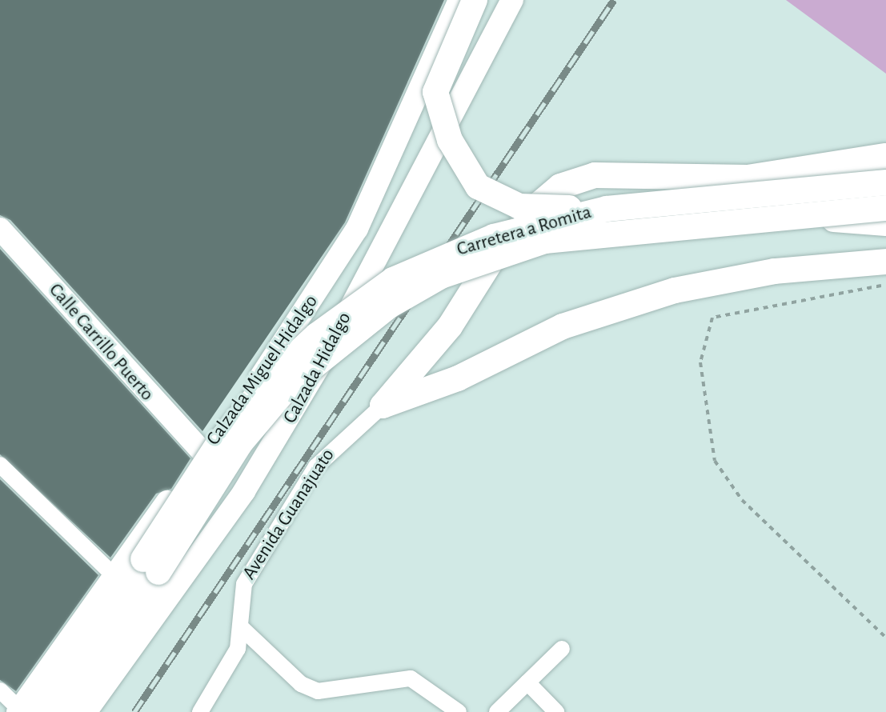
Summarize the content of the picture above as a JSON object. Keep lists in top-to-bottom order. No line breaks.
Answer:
{"streets":{"main road":["Carretera a Romita"],"street":["Calle Carrillo Puerto","Calzada Hidalgo","Calzada Miguel Hidalgo","Avenida Guanajuato"]},"crossings":[["Calle Carrillo Puerto","Calzada Hidalgo"],["Calle Carrillo Puerto","Calzada Miguel Hidalgo"]]}
